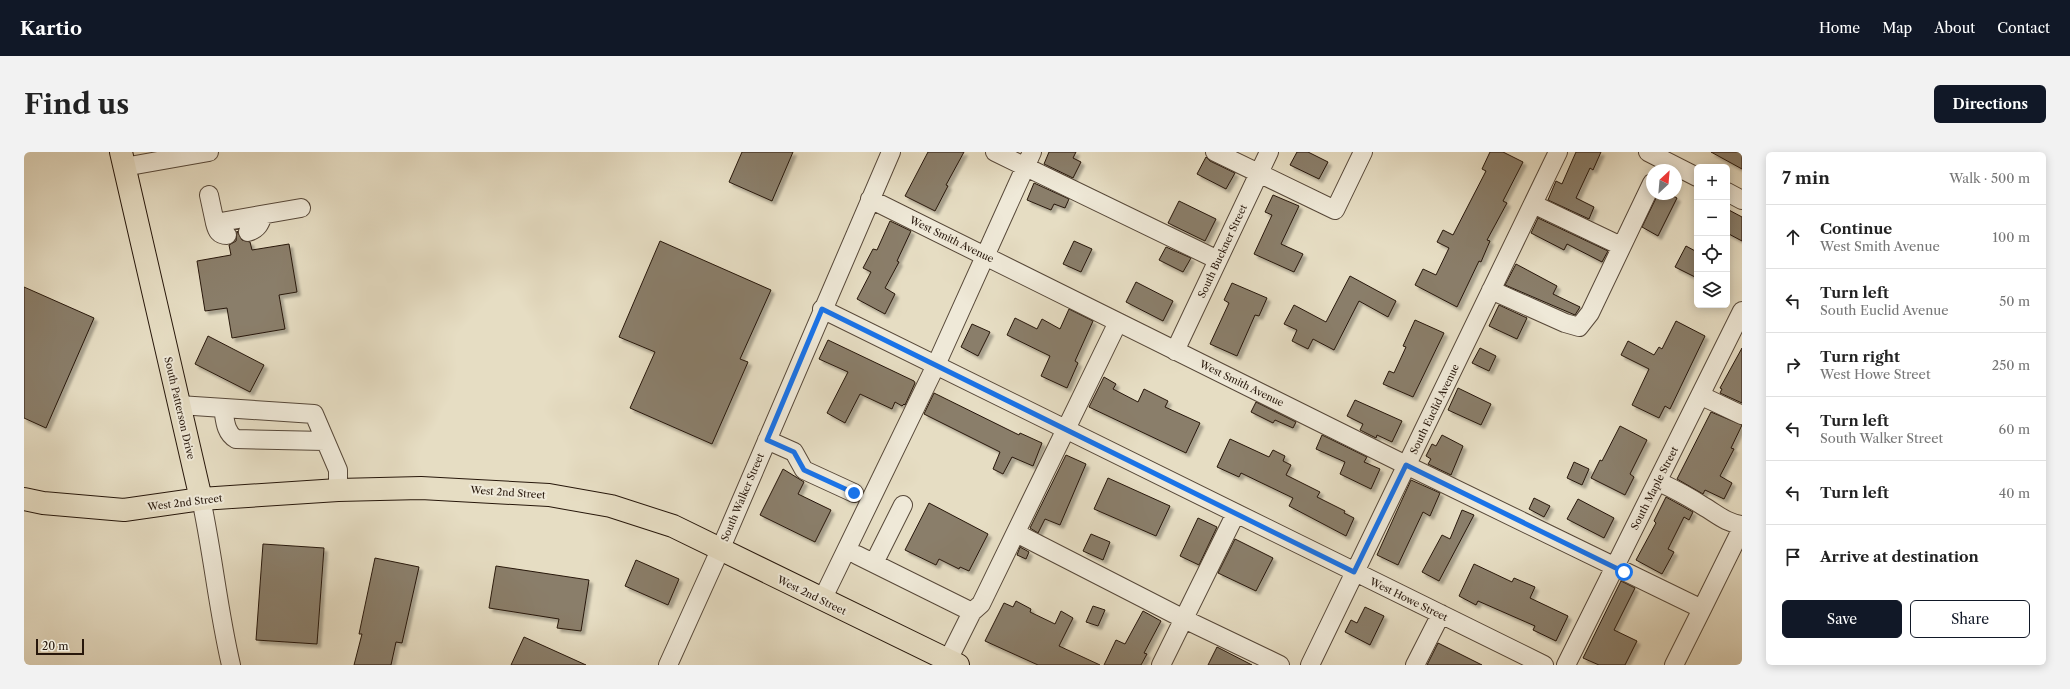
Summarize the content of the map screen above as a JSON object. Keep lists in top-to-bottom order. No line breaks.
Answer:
{"streets":{"main road":["South Patterson Drive","West 2nd Street"],"street":["West Smith Avenue","South Buckner Street","South Euclid Avenue","South Maple Street","South Walker Street","West Howe Street"]},"crossings":[["West Smith Avenue","South Buckner Street"],["West Smith Avenue","South Euclid Avenue"],["West Smith Avenue","South Maple Street"],["West Smith Avenue","South Walker Street"],["South Patterson Drive","West 2nd Street"],["South Euclid Avenue","West Howe Street"],["West 2nd Street","South Walker Street"],["South Walker Street","West Howe Street"]],"scale_bar":"20 m","north":"top right","page":{"header":"Kartio","nav":["Home","Map","About","Contact"],"buttons":["Directions",["Save","Share"]],"title":"Find us","heading":["7 min","Walk · 500 m"],"map_buttons":["+","−"],"list":[["Continue","West Smith Avenue","100 m"],["Turn left","South Euclid Avenue","50 m"],["Turn right","West Howe Street","250 m"],["Turn left","South Walker Street","60 m"],["Turn left","40 m"],"Arrive at destination"],"scale":"20 m"}}
